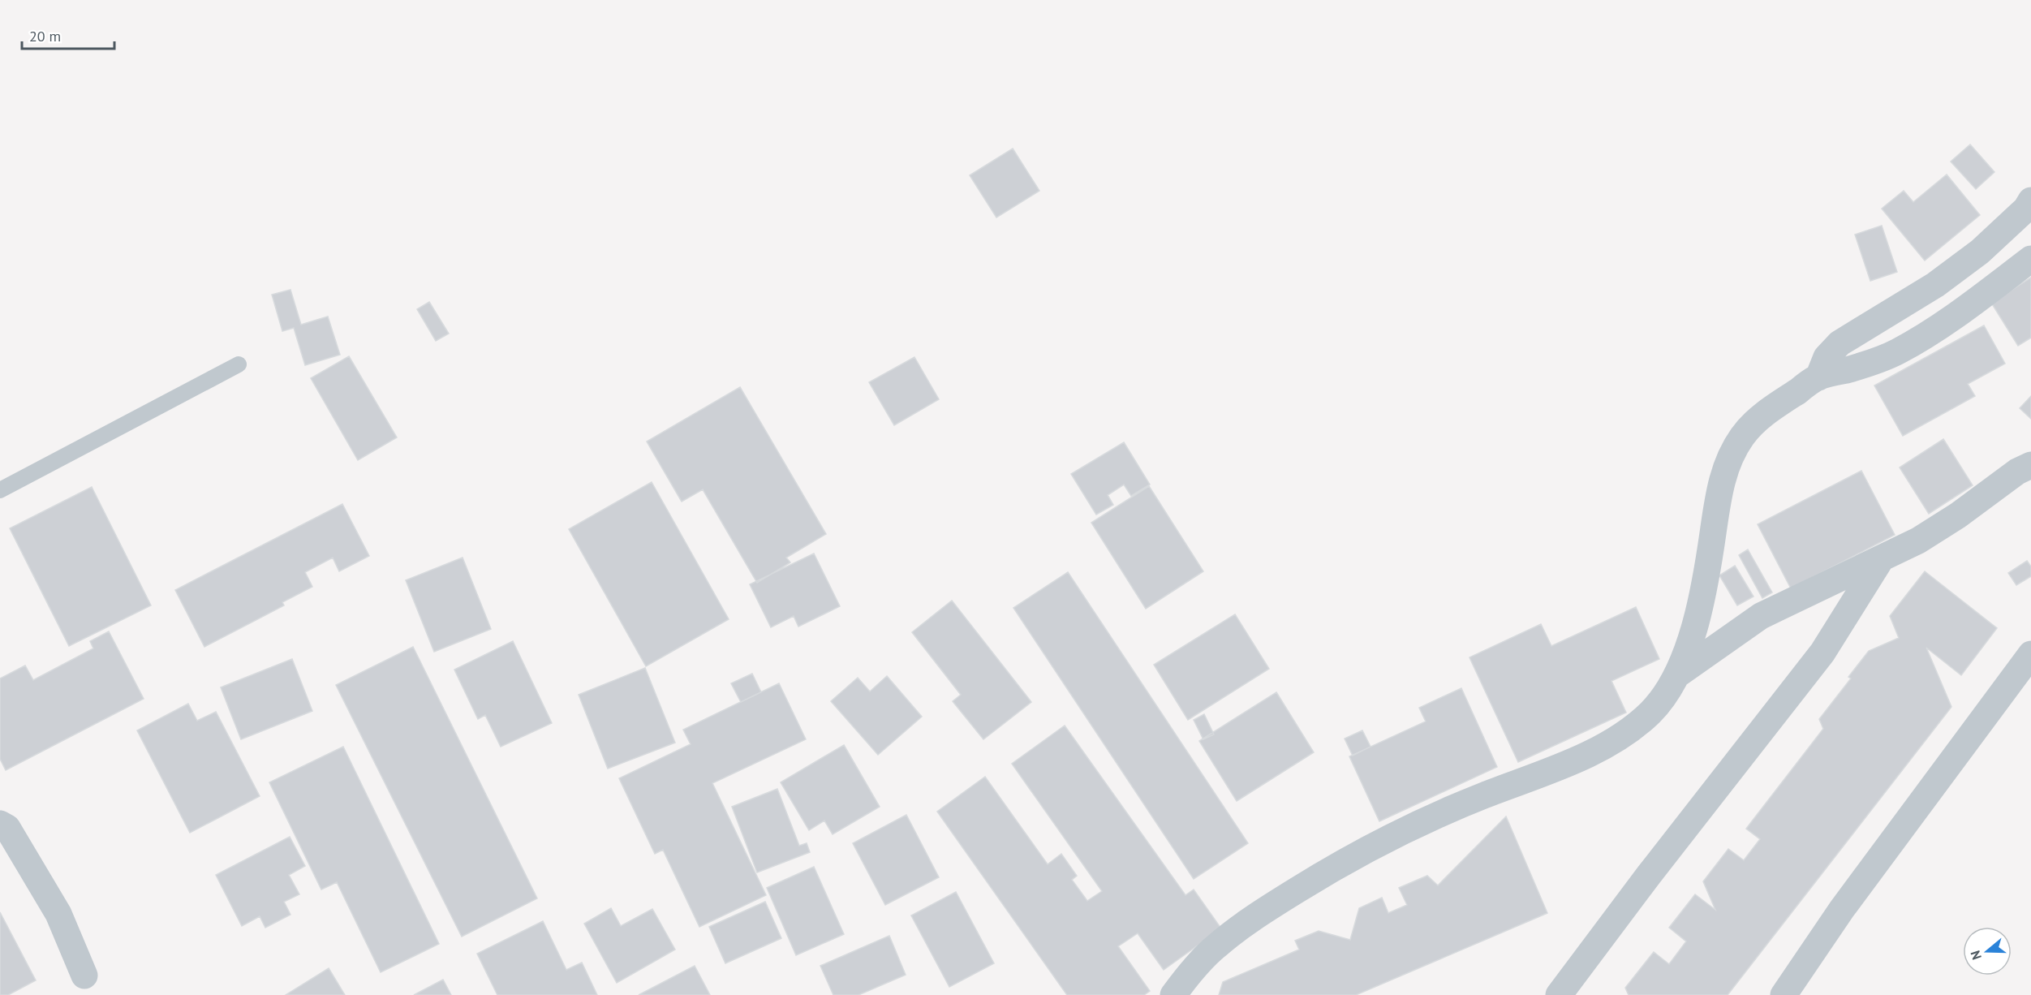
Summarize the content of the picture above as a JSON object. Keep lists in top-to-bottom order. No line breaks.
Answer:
{"scale_bar":"20 m","north":"left"}
